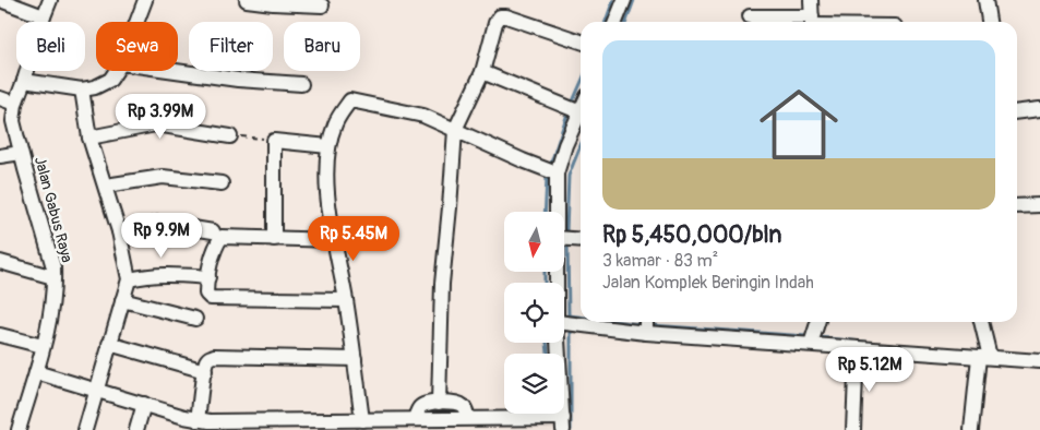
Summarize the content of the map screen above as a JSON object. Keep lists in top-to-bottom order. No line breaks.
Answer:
{"streets":{"street":["Jalan Gabus Raya"]},"north":"bottom","page":{"chip":["Beli","Sewa","Filter","Baru"],"list":[{"name":"Rp 5,450,000/bln","note":"3 kamar · 83 m² · Jalan Komplek Beringin Indah"}],"price":["Rp 3.99M","Rp 9.9M","Rp 5.45M","Rp 5.12M"]}}
